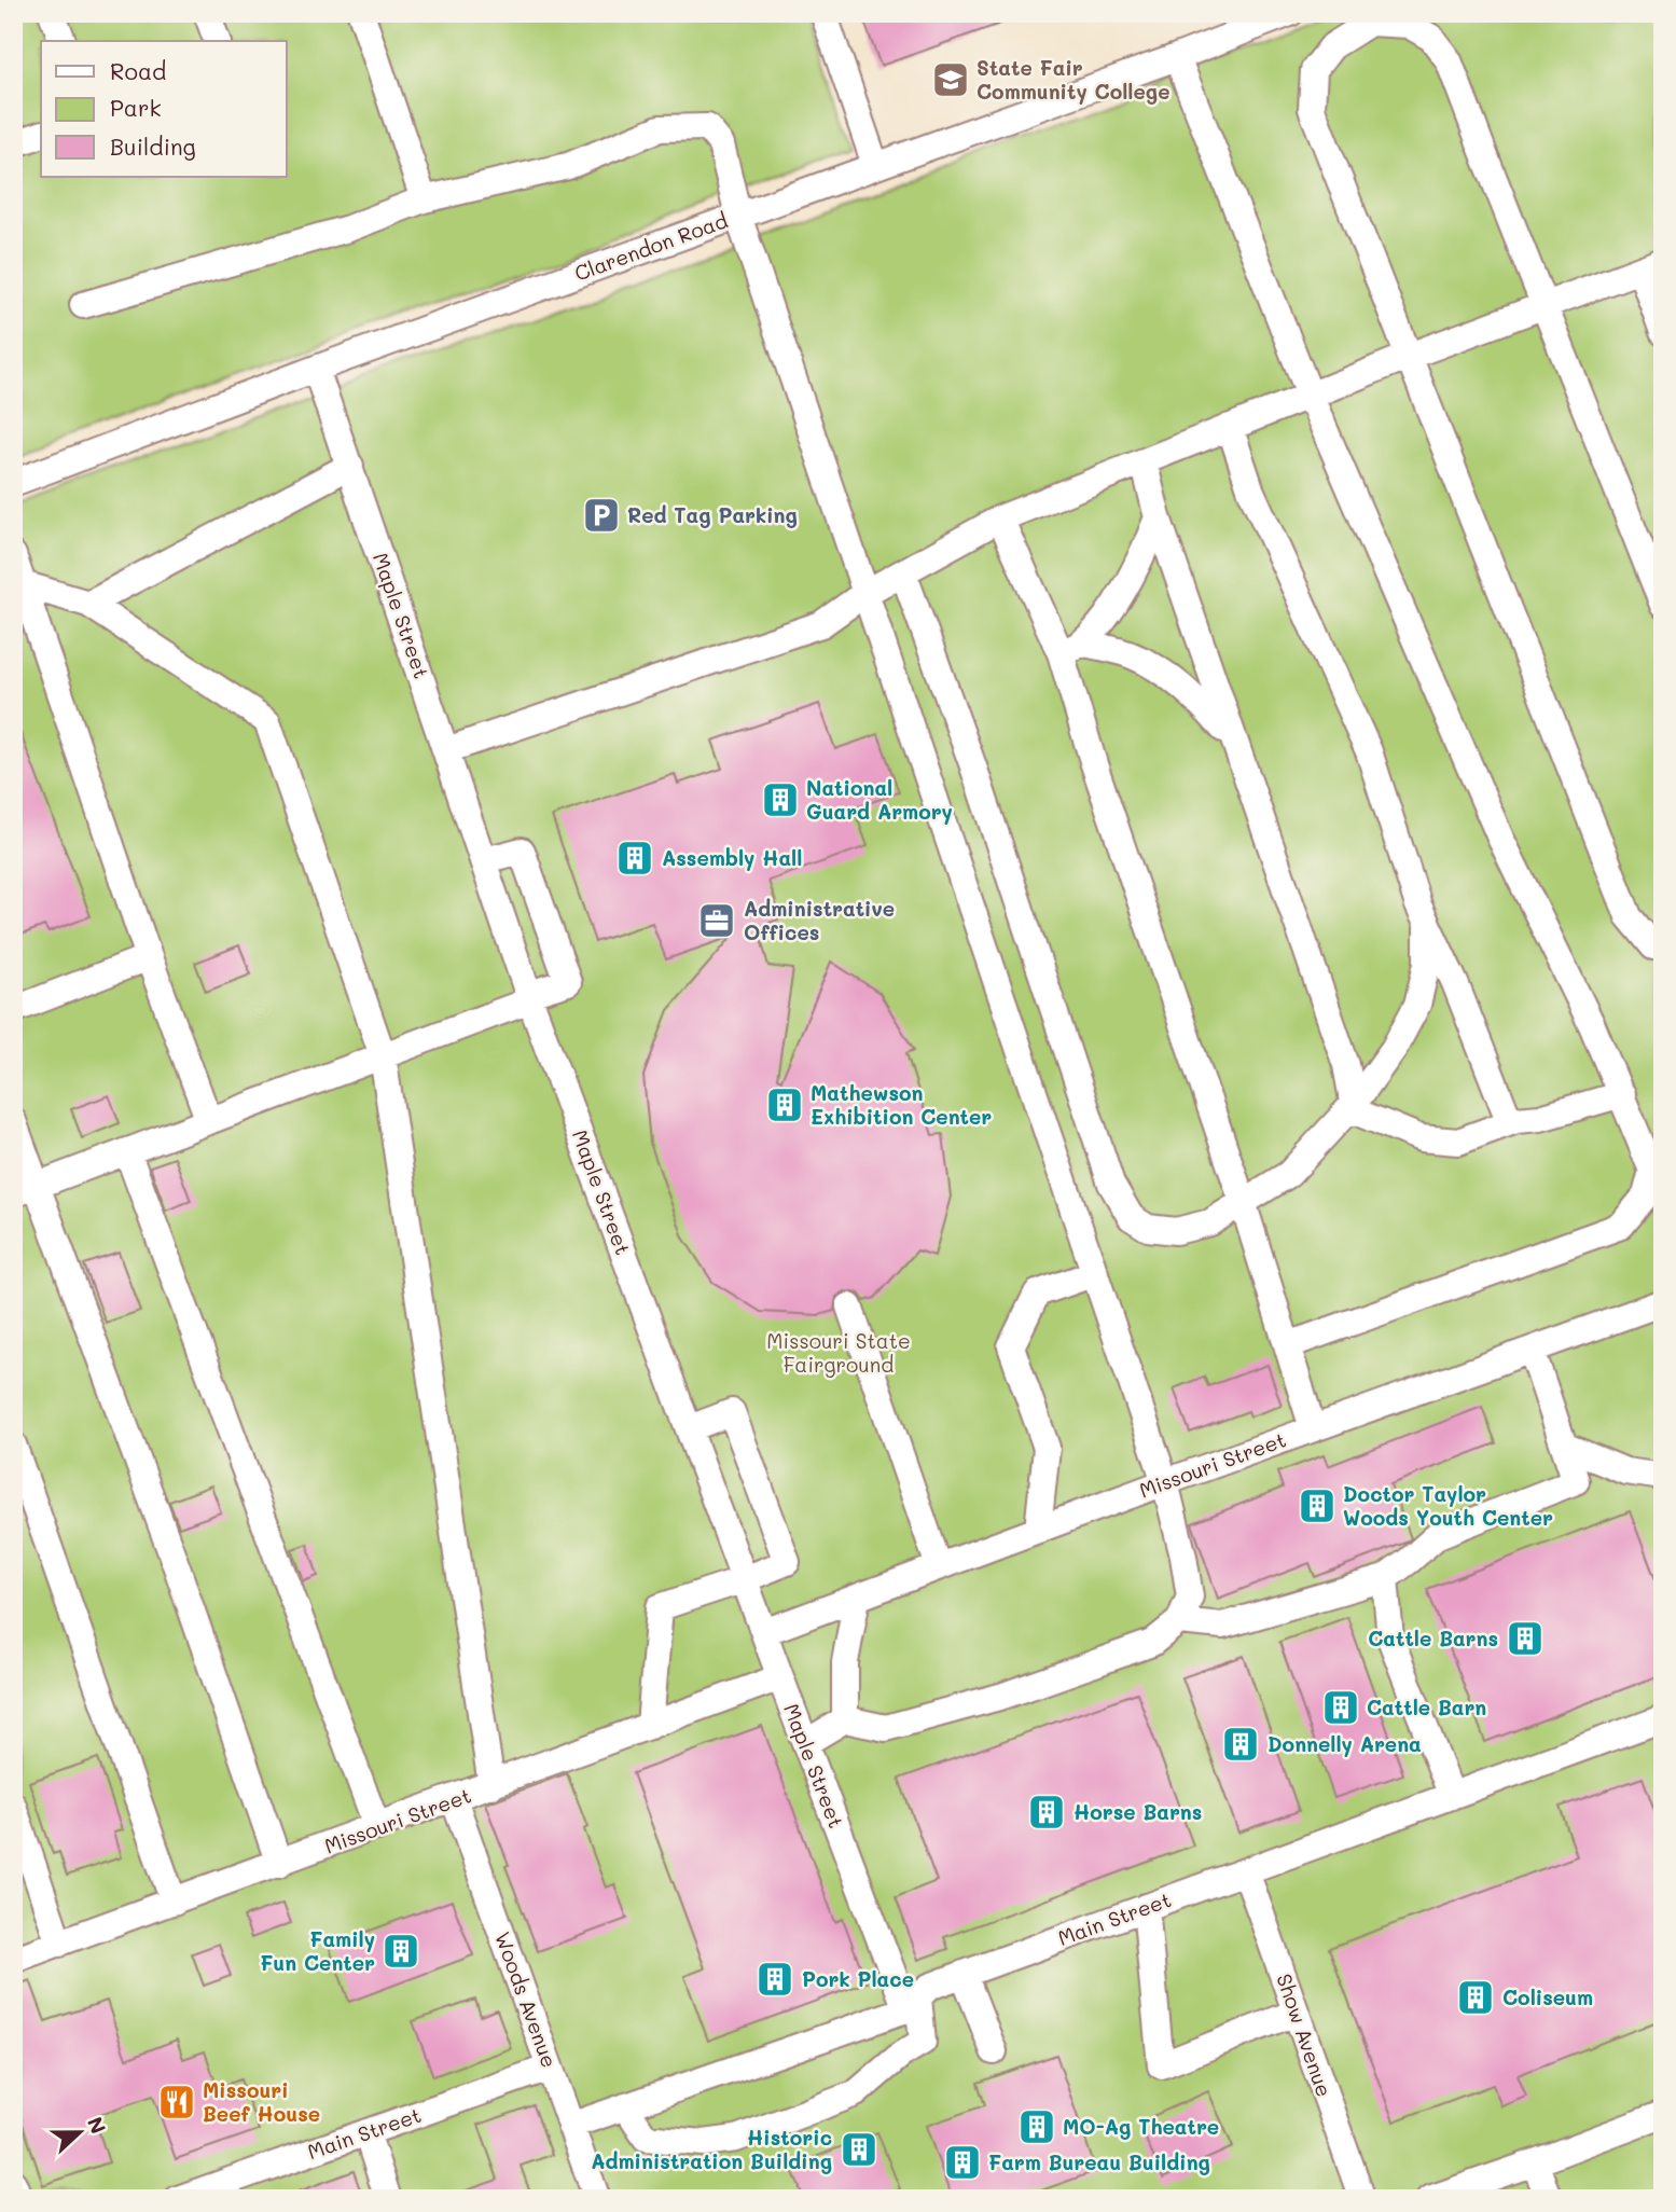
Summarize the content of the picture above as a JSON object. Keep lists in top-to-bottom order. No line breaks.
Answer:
{"streets":{"street":["Clarendon Road","Maple Street","Missouri Street","Main Street","Woods Avenue","Show Avenue"]},"crossings":[["Clarendon Road","Maple Street"],["Maple Street","Missouri Street"],["Maple Street","Main Street"],["Missouri Street","Woods Avenue"],["Main Street","Woods Avenue"],["Main Street","Show Avenue"]],"parks":["Missouri State Fairground"],"places":{"school or university":["State Fair Community College"],"parking":["Red Tag Parking"],"building":["National Guard Armory","Assembly Hall","Mathewson Exhibition Center","Doctor Taylor Woods Youth Center","Cattle Barns","Cattle Barn","Donnelly Arena","Horse Barns","Family Fun Center","Pork Place","Coliseum","MO-Ag Theatre","Historic Administration Building","Farm Bureau Building"],"office":["Administrative Offices"],"restaurant":["Missouri Beef House"]},"legend":["Road","Park","Building"],"north":"right"}
